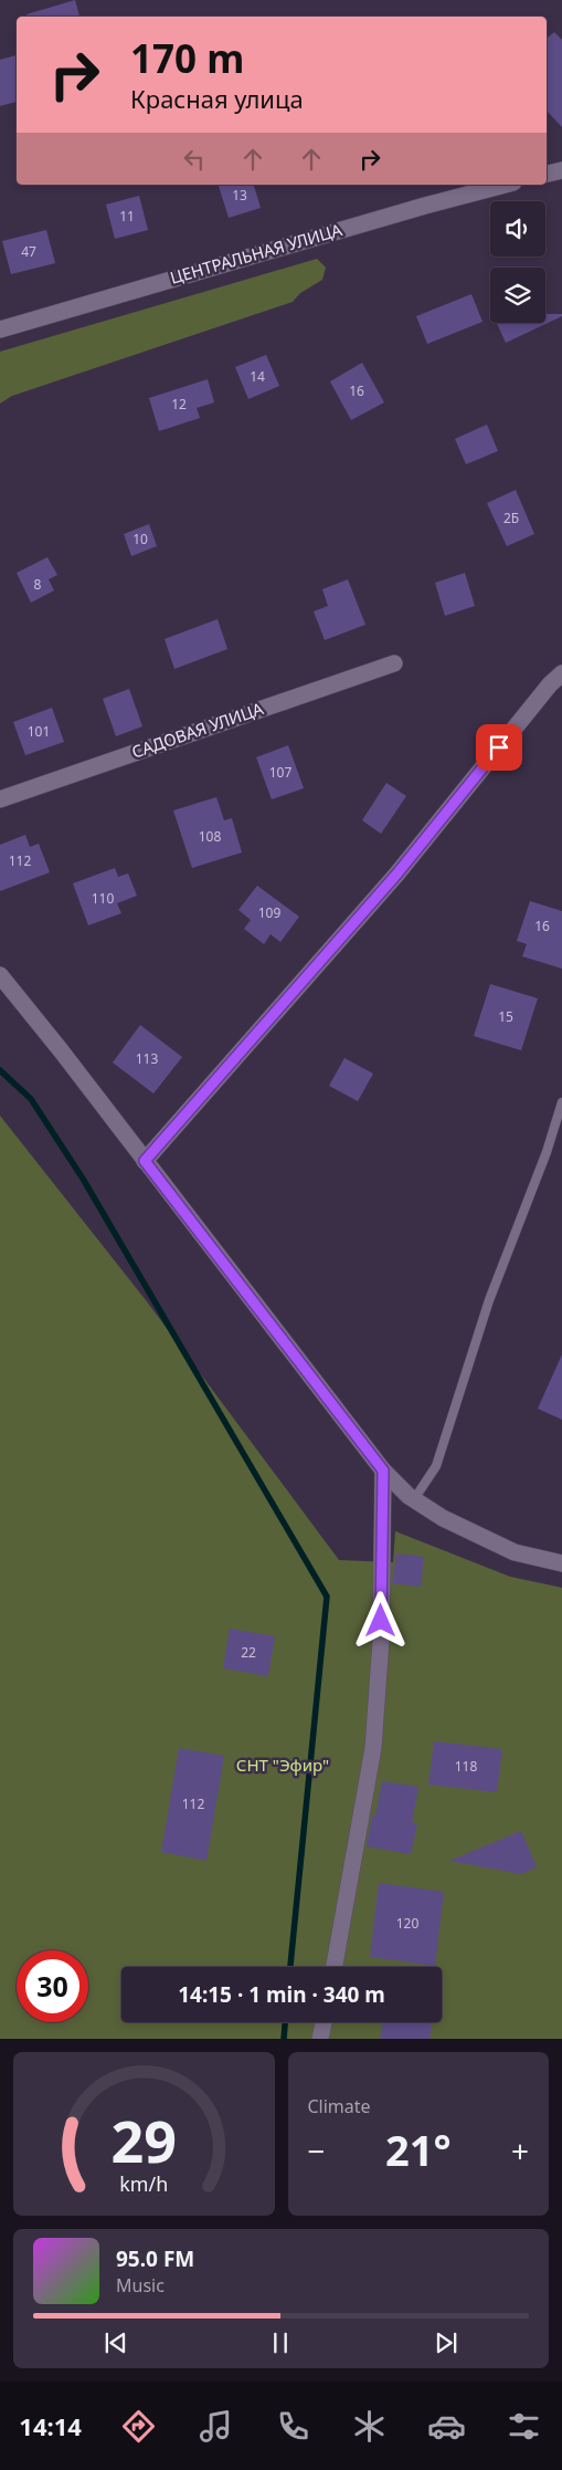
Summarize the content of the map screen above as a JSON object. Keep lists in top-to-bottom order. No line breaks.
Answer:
{"streets":{"street":["ЦЕНТРАЛЬНАЯ УЛИЦА","САДОВАЯ УЛИЦА"]},"parks":["СНТ \"Эфир\""],"house_numbers":["13","11","47","14","16","12","2Б","10","8","101","107","108","112","110","109","16","15","113","22","118","112","120"],"page":{"turn":["170 m","Красная улица"],"limit":"30","trip":"14:15 · 1 min · 340 m","tile":"Climate","heat":["−","21°","+"],"song":["95.0 FM","Music"],"tabs":"14:14","gauge":["29","km/h"]}}
